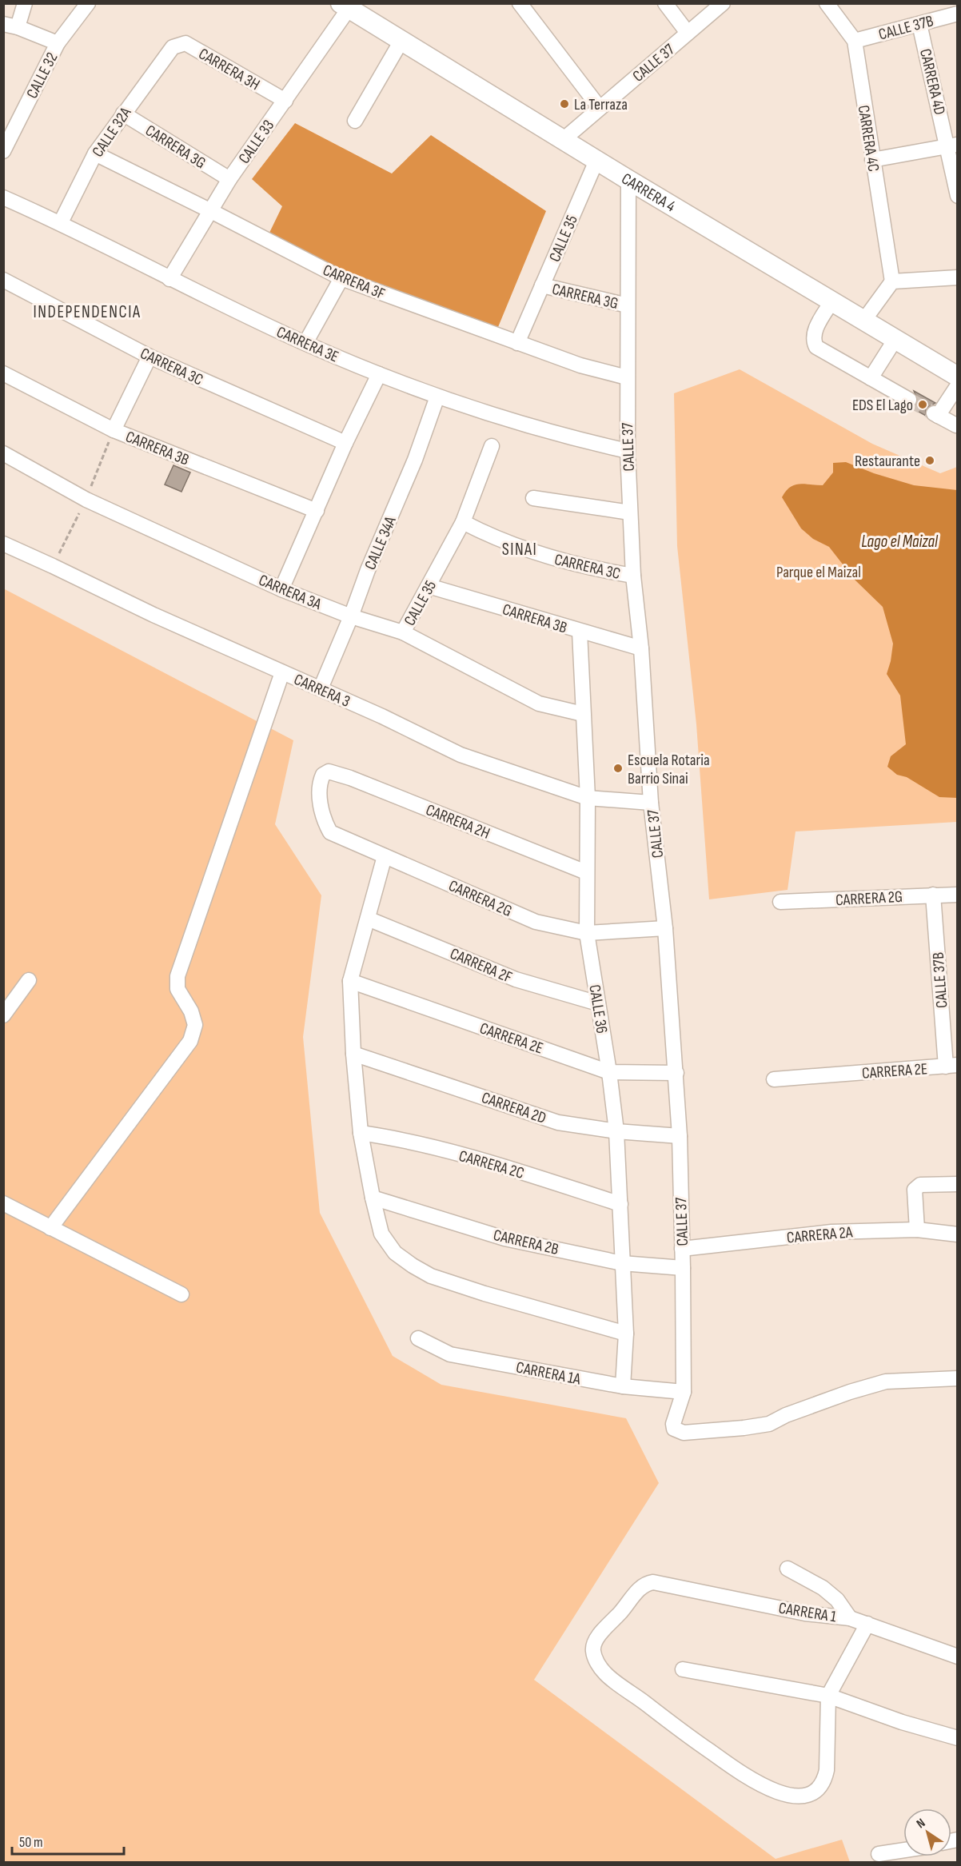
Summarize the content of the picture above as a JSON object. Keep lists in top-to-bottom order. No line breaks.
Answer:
{"streets":{"main road":["CARRERA 4"],"street":["CALLE 37B","CALLE 37","CARRERA 3H","CALLE 32","CARRERA 4D","CALLE 32A","CARRERA 4C","CALLE 33","CARRERA 3G","CALLE 35","CARRERA 3F","CARRERA 3E","CARRERA 3C","CARRERA 3B","CALLE 34A","CARRERA 3A","CARRERA 3","CARRERA 2H","CARRERA 2G","CARRERA 2F","CALLE 36","CARRERA 2E","CARRERA 2D","CARRERA 2C","CARRERA 2A","CARRERA 2B","CARRERA 1A","CARRERA 1"]},"crossings":[["CALLE 37B","CARRERA 4D"],["CALLE 37B","CARRERA 4C"],["CALLE 37B","CARRERA 2G"],["CALLE 37B","CARRERA 2E"],["CALLE 37","CARRERA 3G"],["CALLE 37","CARRERA 4"],["CALLE 37","CARRERA 3F"],["CALLE 37","CARRERA 3E"],["CALLE 37","CARRERA 3C"],["CALLE 37","CARRERA 3B"],["CALLE 37","CARRERA 3"],["CALLE 37","CARRERA 2G"],["CALLE 37","CARRERA 2E"],["CALLE 37","CARRERA 2D"],["CALLE 37","CARRERA 2A"],["CALLE 37","CARRERA 2B"],["CALLE 37","CARRERA 1A"],["CARRERA 3H","CALLE 32A"],["CARRERA 3H","CALLE 33"],["CALLE 32A","CARRERA 3G"],["CALLE 32A","CARRERA 3F"],["CALLE 32A","CARRERA 3E"],["CALLE 33","CARRERA 3G"],["CALLE 33","CARRERA 4"],["CALLE 33","CARRERA 3F"],["CALLE 33","CARRERA 3E"],["CARRERA 3G","CALLE 35"],["CARRERA 4","CALLE 35"],["CALLE 35","CARRERA 3F"],["CALLE 35","CARRERA 3C"],["CALLE 35","CARRERA 3B"],["CALLE 35","CARRERA 3A"],["CARRERA 3E","CALLE 34A"],["CARRERA 3B","CALLE 36"],["CALLE 34A","CARRERA 3A"],["CALLE 34A","CARRERA 3"],["CARRERA 3A","CALLE 36"],["CARRERA 3","CALLE 36"],["CARRERA 2H","CARRERA 2G"],["CARRERA 2H","CALLE 36"],["CARRERA 2G","CALLE 36"],["CARRERA 2F","CALLE 36"],["CALLE 36","CARRERA 2E"],["CALLE 36","CARRERA 2D"],["CALLE 36","CARRERA 2C"],["CALLE 36","CARRERA 2B"],["CALLE 36","CARRERA 1A"]],"districts":["INDEPENDENCIA","SINAI"],"water":["Lago el Maizal"],"parks":["Parque el Maizal"],"places":["La Terraza","EDS El Lago","Restaurante","Escuela Rotaria Barrio Sinai"],"scale_bar":"50 m","north":"top left"}
